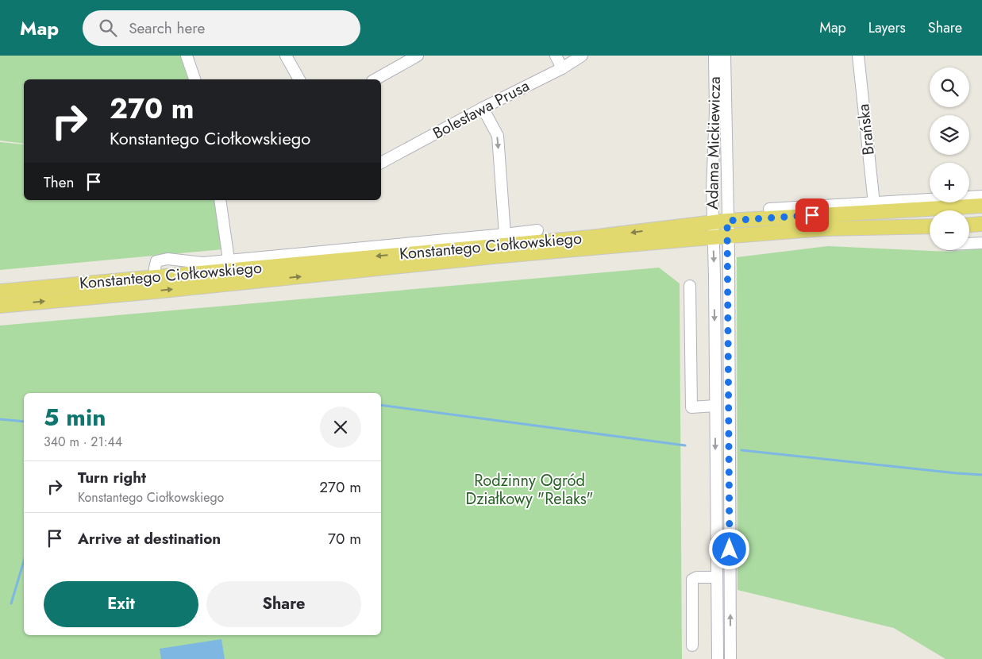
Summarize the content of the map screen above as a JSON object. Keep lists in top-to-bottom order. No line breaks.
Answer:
{"streets":{"main road":["Konstantego Ciołkowskiego"],"street":["Bolesława Prusa","Brańska","Adama Mickiewicza"]},"crossings":[["Brańska","Konstantego Ciołkowskiego"],["Adama Mickiewicza","Konstantego Ciołkowskiego"]],"parks":["Rodzinny Ogród Działkowy \"Relaks\""],"page":{"header":"Map","search":"Search here","nav":["Map","Layers","Share"],"map_buttons":["+","−"],"turn":["270 m","Konstantego Ciołkowskiego"],"then":"Then","heading":["5 min","340 m · 21:44"],"list":[{"name":"Turn right","note":"Konstantego Ciołkowskiego","value":"270 m"},{"name":"Arrive at destination","value":"70 m"}],"buttons":["Exit","Share"]}}
